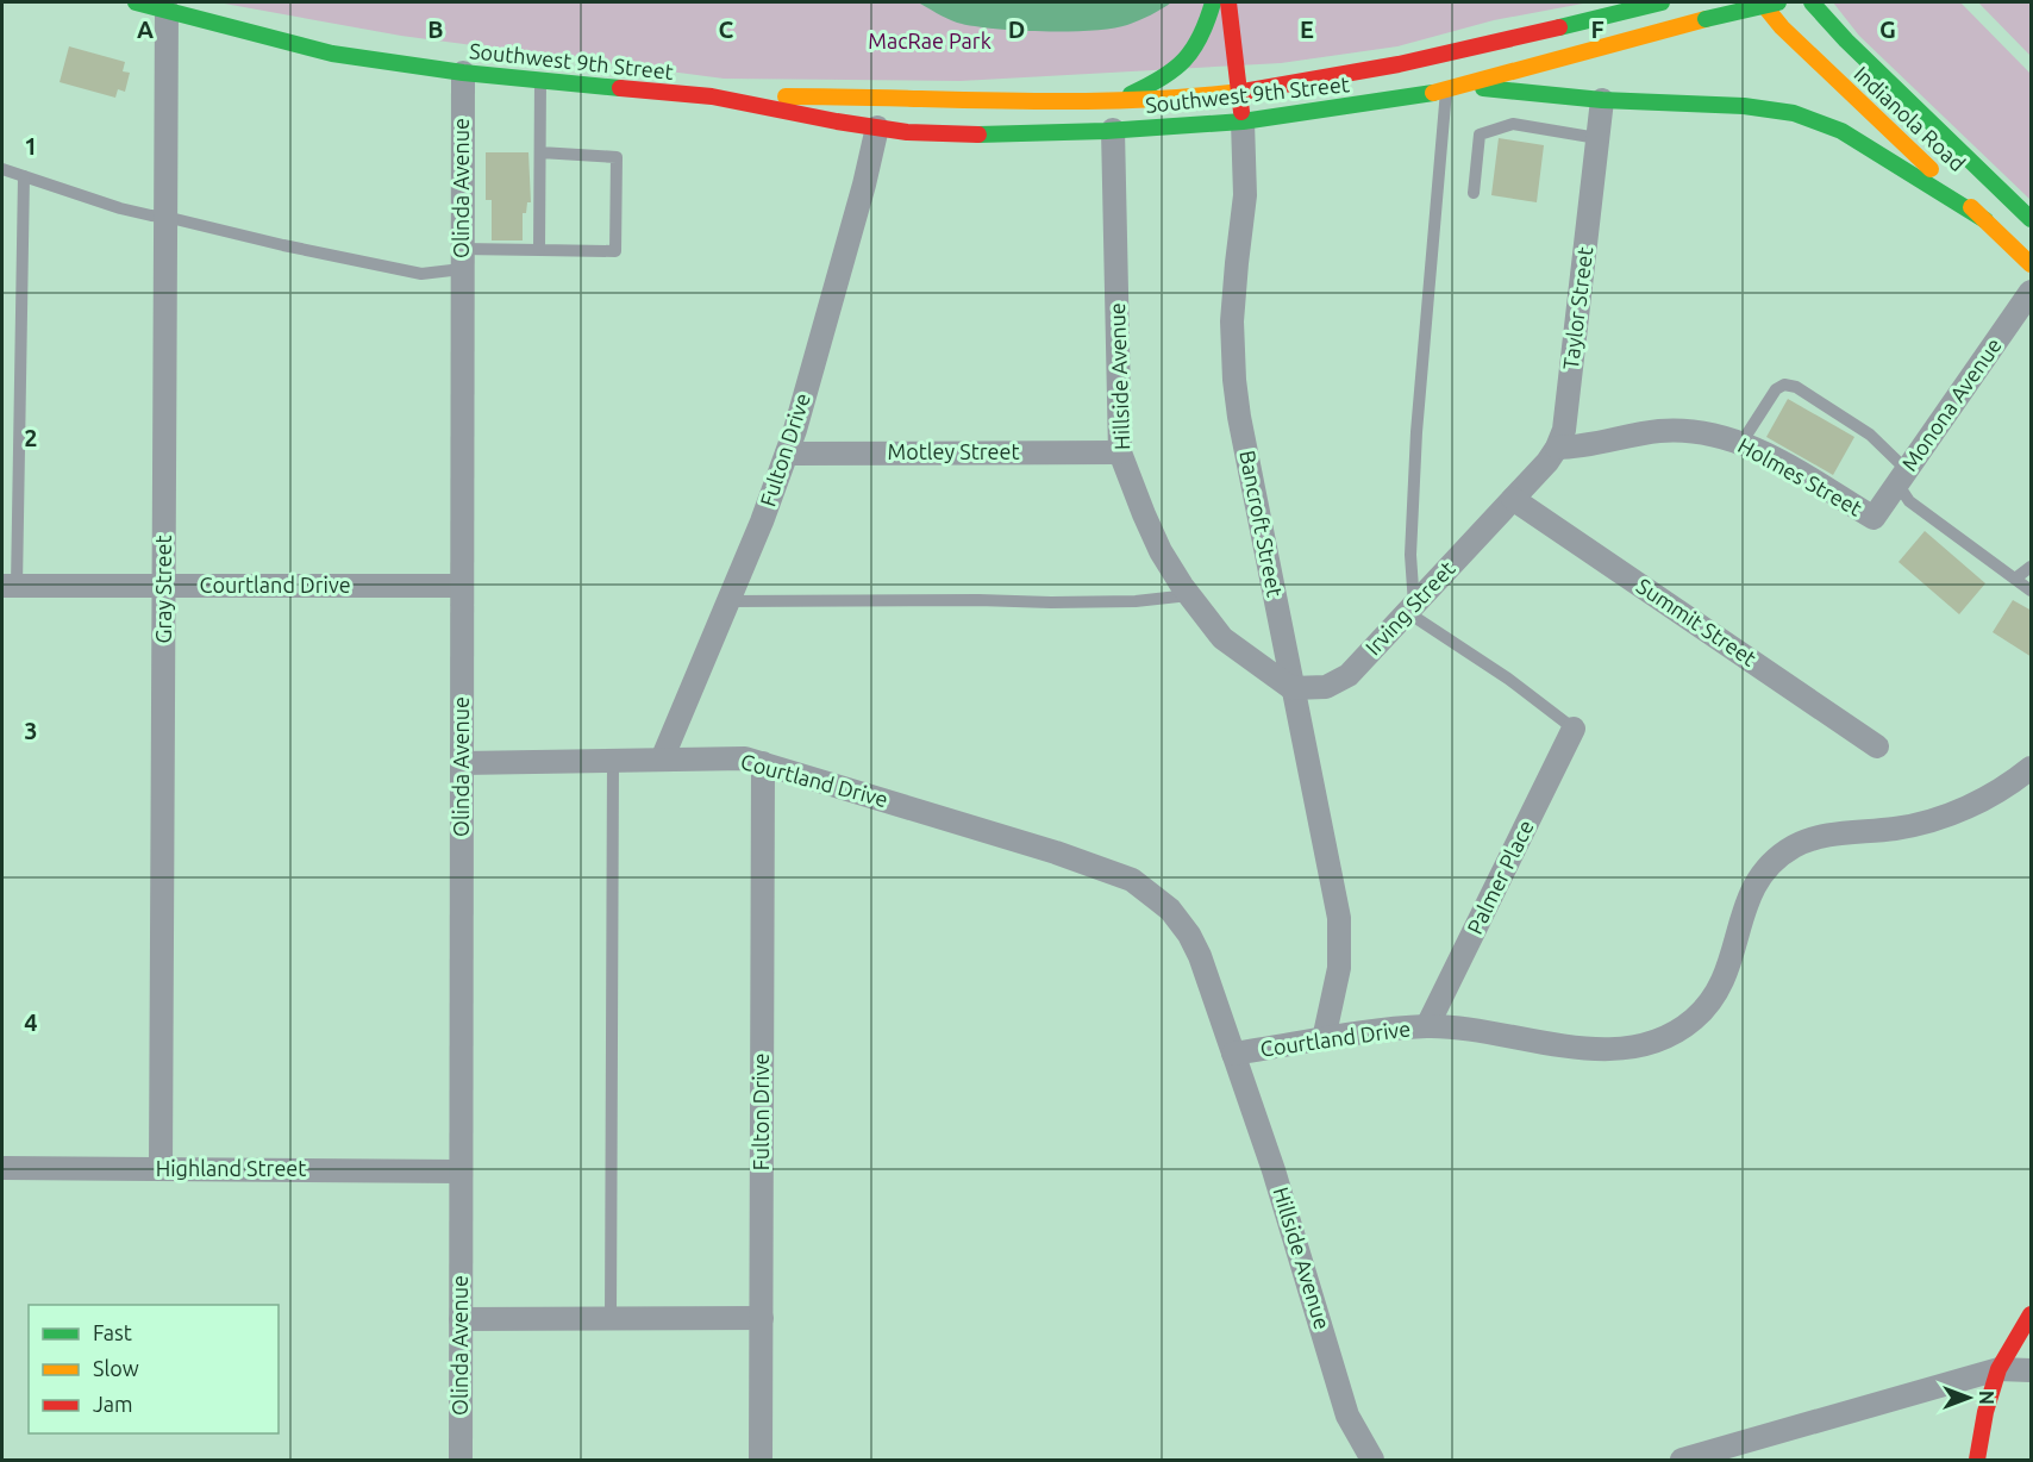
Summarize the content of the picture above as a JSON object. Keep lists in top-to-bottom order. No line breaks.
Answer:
{"streets":{"main road":["Southwest 9th Street","Indianola Road","Bancroft Street"],"street":["Olinda Avenue","Taylor Street","Hillside Avenue","Monona Avenue","Fulton Drive","Motley Street","Holmes Street","Courtland Drive","Gray Street","Irving Street","Summit Street","Palmer Place","Highland Street"]},"crossings":[["Southwest 9th Street","Olinda Avenue"],["Southwest 9th Street","Hillside Avenue"],["Southwest 9th Street","Fulton Drive"],["Southwest 9th Street","Bancroft Street"],["Southwest 9th Street","Gray Street"],["Olinda Avenue","Courtland Drive"],["Olinda Avenue","Highland Street"],["Taylor Street","Holmes Street"],["Taylor Street","Irving Street"],["Taylor Street","Summit Street"],["Hillside Avenue","Motley Street"],["Hillside Avenue","Bancroft Street"],["Hillside Avenue","Courtland Drive"],["Hillside Avenue","Irving Street"],["Monona Avenue","Holmes Street"],["Fulton Drive","Motley Street"],["Fulton Drive","Courtland Drive"],["Bancroft Street","Courtland Drive"],["Bancroft Street","Irving Street"],["Courtland Drive","Gray Street"],["Courtland Drive","Palmer Place"],["Gray Street","Highland Street"],["Irving Street","Summit Street"]],"parks":["MacRae Park"],"legend":["Fast","Slow","Jam"],"north":"right","grid":{"columns":["A","B","C","D","E","F","G"],"rows":["1","2","3","4"]}}
